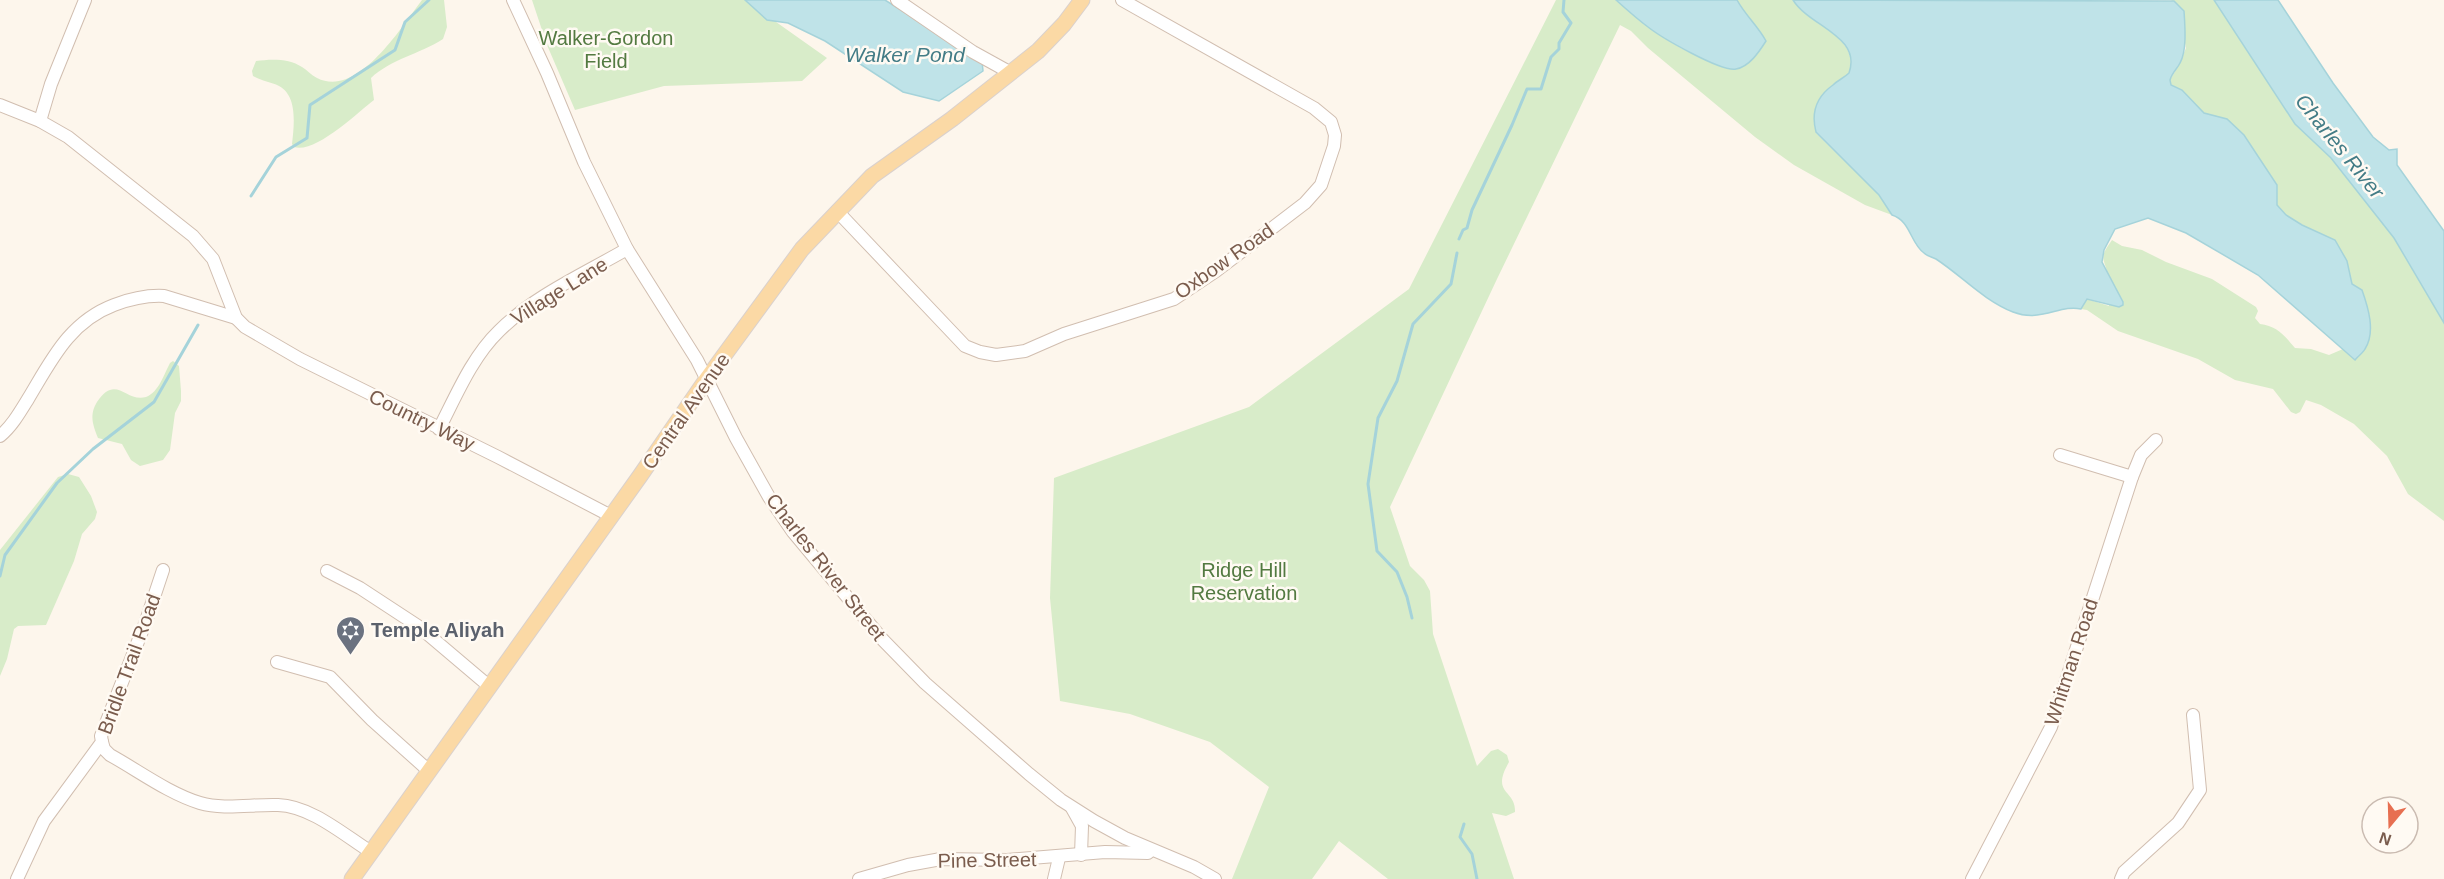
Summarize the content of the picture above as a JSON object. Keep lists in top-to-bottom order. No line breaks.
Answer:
{"streets":{"main road":["Central Avenue"],"street":["Oxbow Road","Village Lane","Country Way","Charles River Street","Whitman Road","Bridle Trail Road","Pine Street"]},"crossings":[["Oxbow Road","Central Avenue"],["Village Lane","Country Way"],["Village Lane","Charles River Street"],["Central Avenue","Country Way"],["Central Avenue","Charles River Street"],["Charles River Street","Pine Street"]],"water":["Walker Pond","Charles River"],"parks":["Walker-Gordon Field","Ridge Hill Reservation"],"places":{"synagogue":["Temple Aliyah"]},"north":"bottom"}
